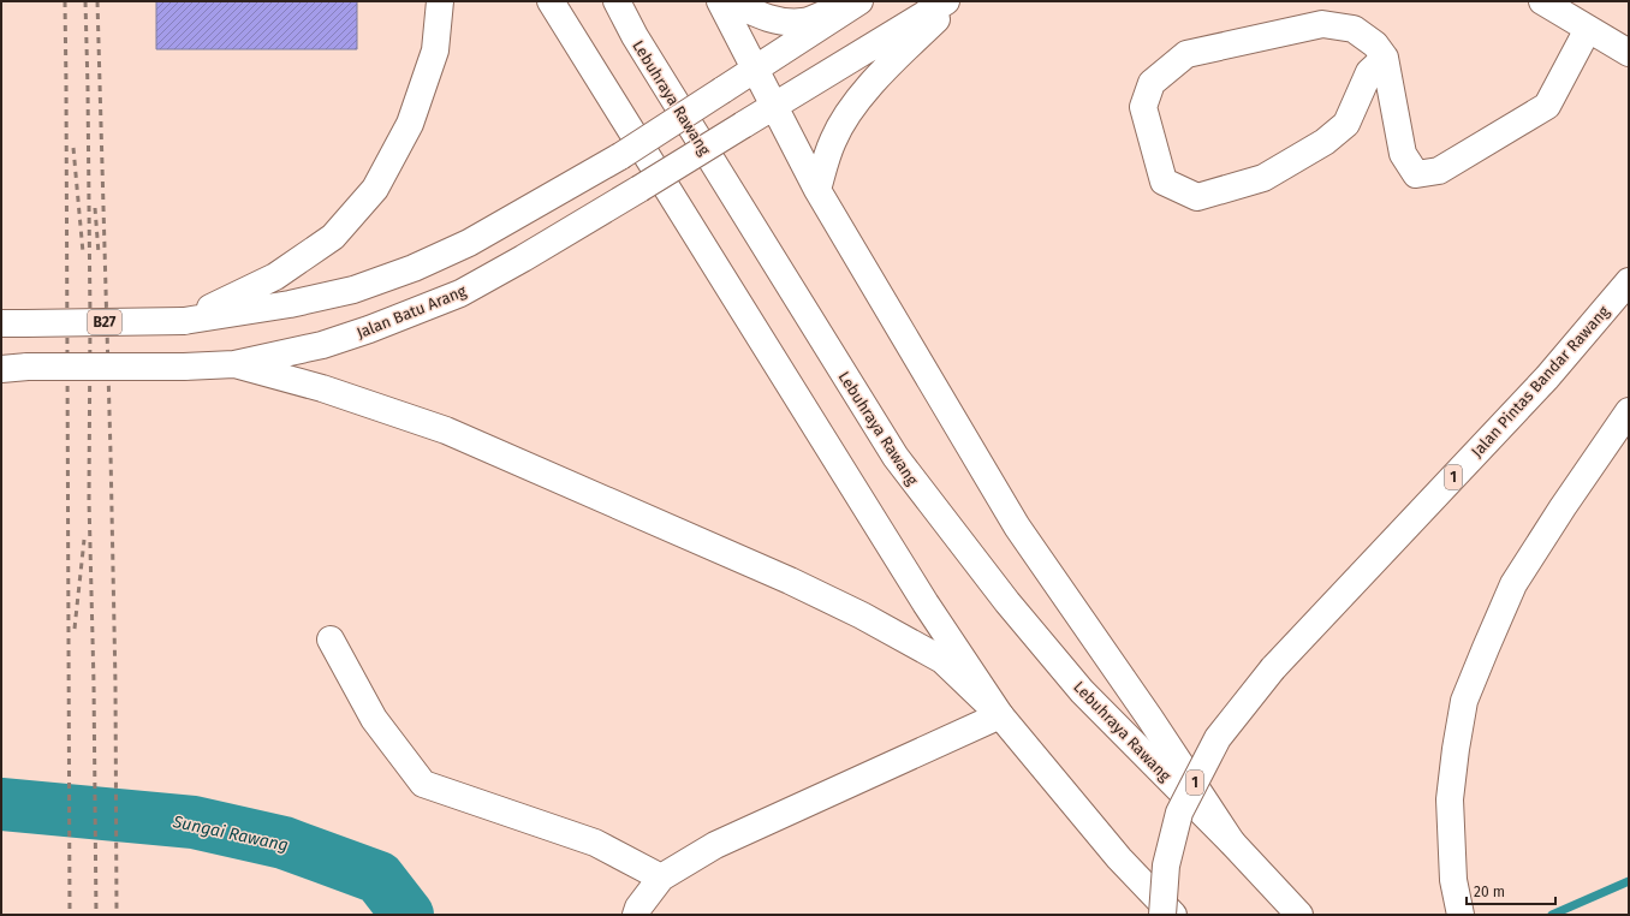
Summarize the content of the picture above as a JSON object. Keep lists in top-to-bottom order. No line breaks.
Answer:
{"streets":{"main road":["Lebuhraya Rawang","Jalan Batu Arang","B27","Jalan Pintas Bandar Rawang","1"]},"water":["Sungai Rawang"],"scale_bar":"20 m"}
